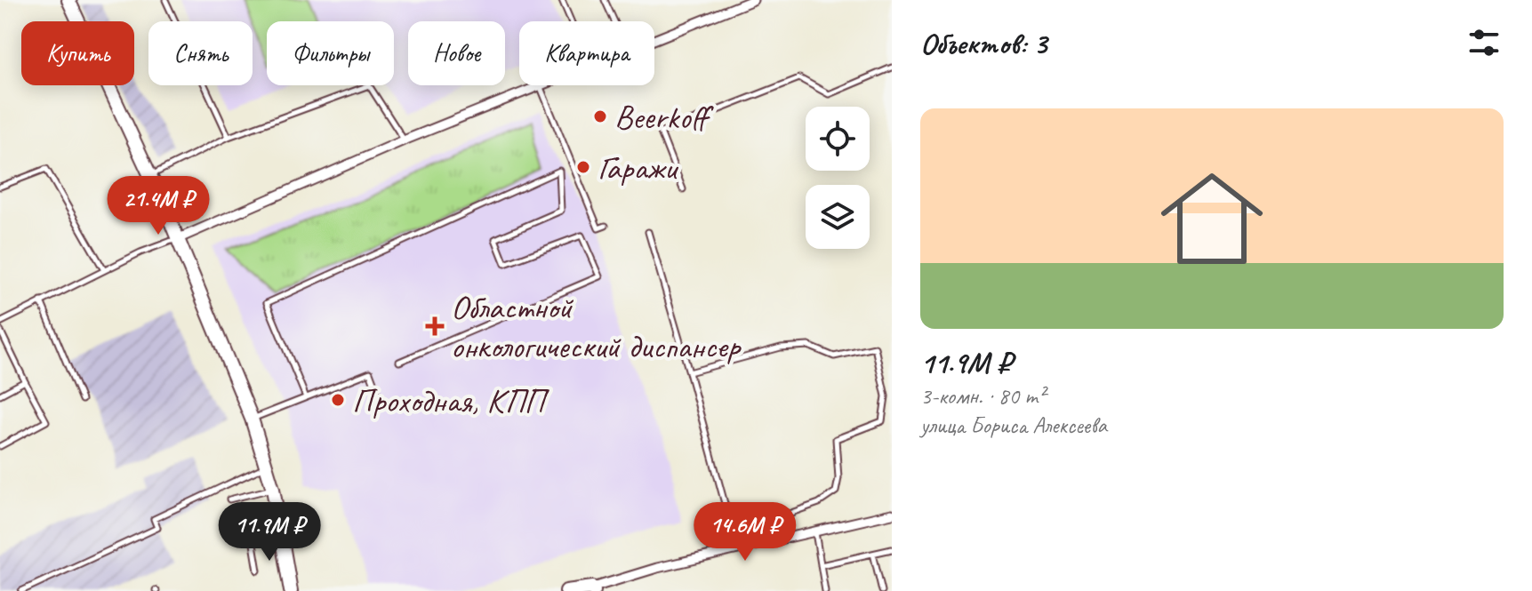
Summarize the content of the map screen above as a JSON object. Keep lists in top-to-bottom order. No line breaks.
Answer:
{"places":{"other":["Beerkoff","Гаражи","Проходная, КПП"],"health":["Областной онкологический диспансер"]},"page":{"heading":"Объектов: 3","chip":["Купить","Снять","Фильтры","Новое","Квартира"],"list":[{"name":"11.9M ₽","note":"3-комн. · 80 m² · улица Бориса Алексеева"}],"price":["21.4M ₽","11.9M ₽","14.6M ₽"]}}
